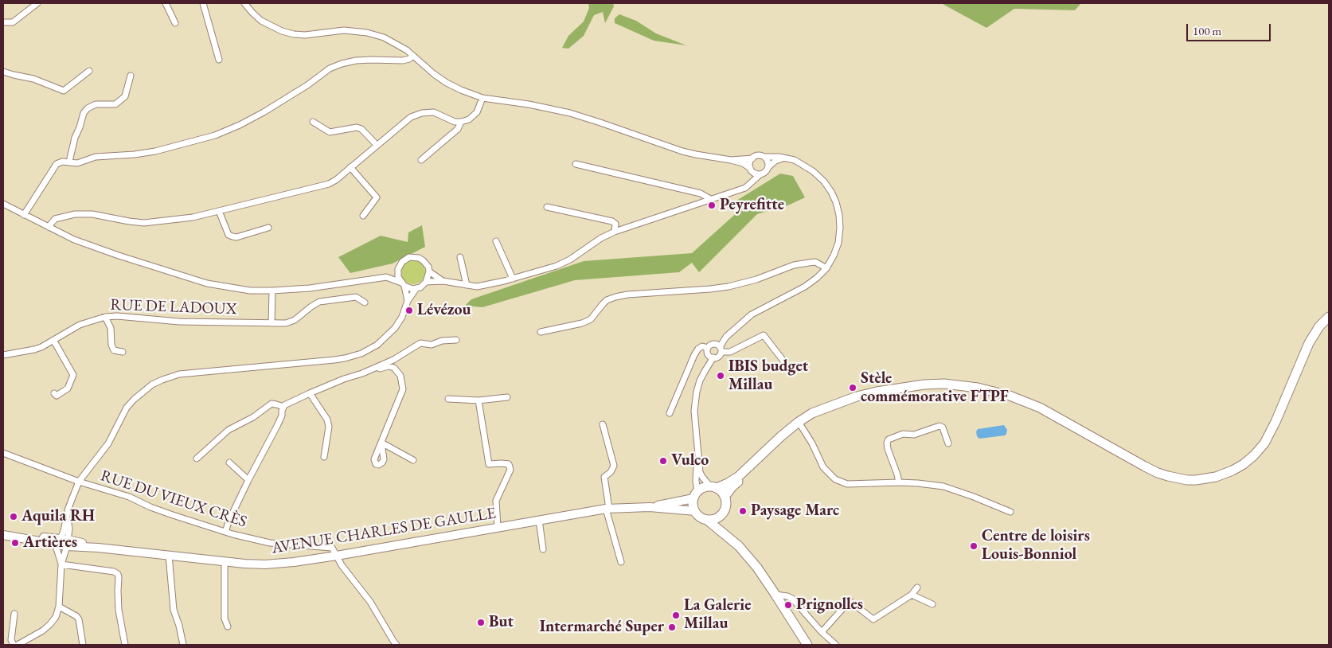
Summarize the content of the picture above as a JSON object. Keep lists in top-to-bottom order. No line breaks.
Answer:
{"streets":{"main road":["AVENUE CHARLES DE GAULLE"],"street":["RUE DE LADOUX","RUE DU VIEUX CRÈS"]},"crossings":[["RUE DU VIEUX CRÈS","AVENUE CHARLES DE GAULLE"]],"places":["Peyrefitte","Lévézou","IBIS budget Millau","Stèle commémorative FTPF","Vulco","Paysage Marc","Aquila RH","Artières","Centre de loisirs Louis-Bonniol","Prignolles","La Galerie Millau","But","Intermarché Super"],"scale_bar":"100 m"}
